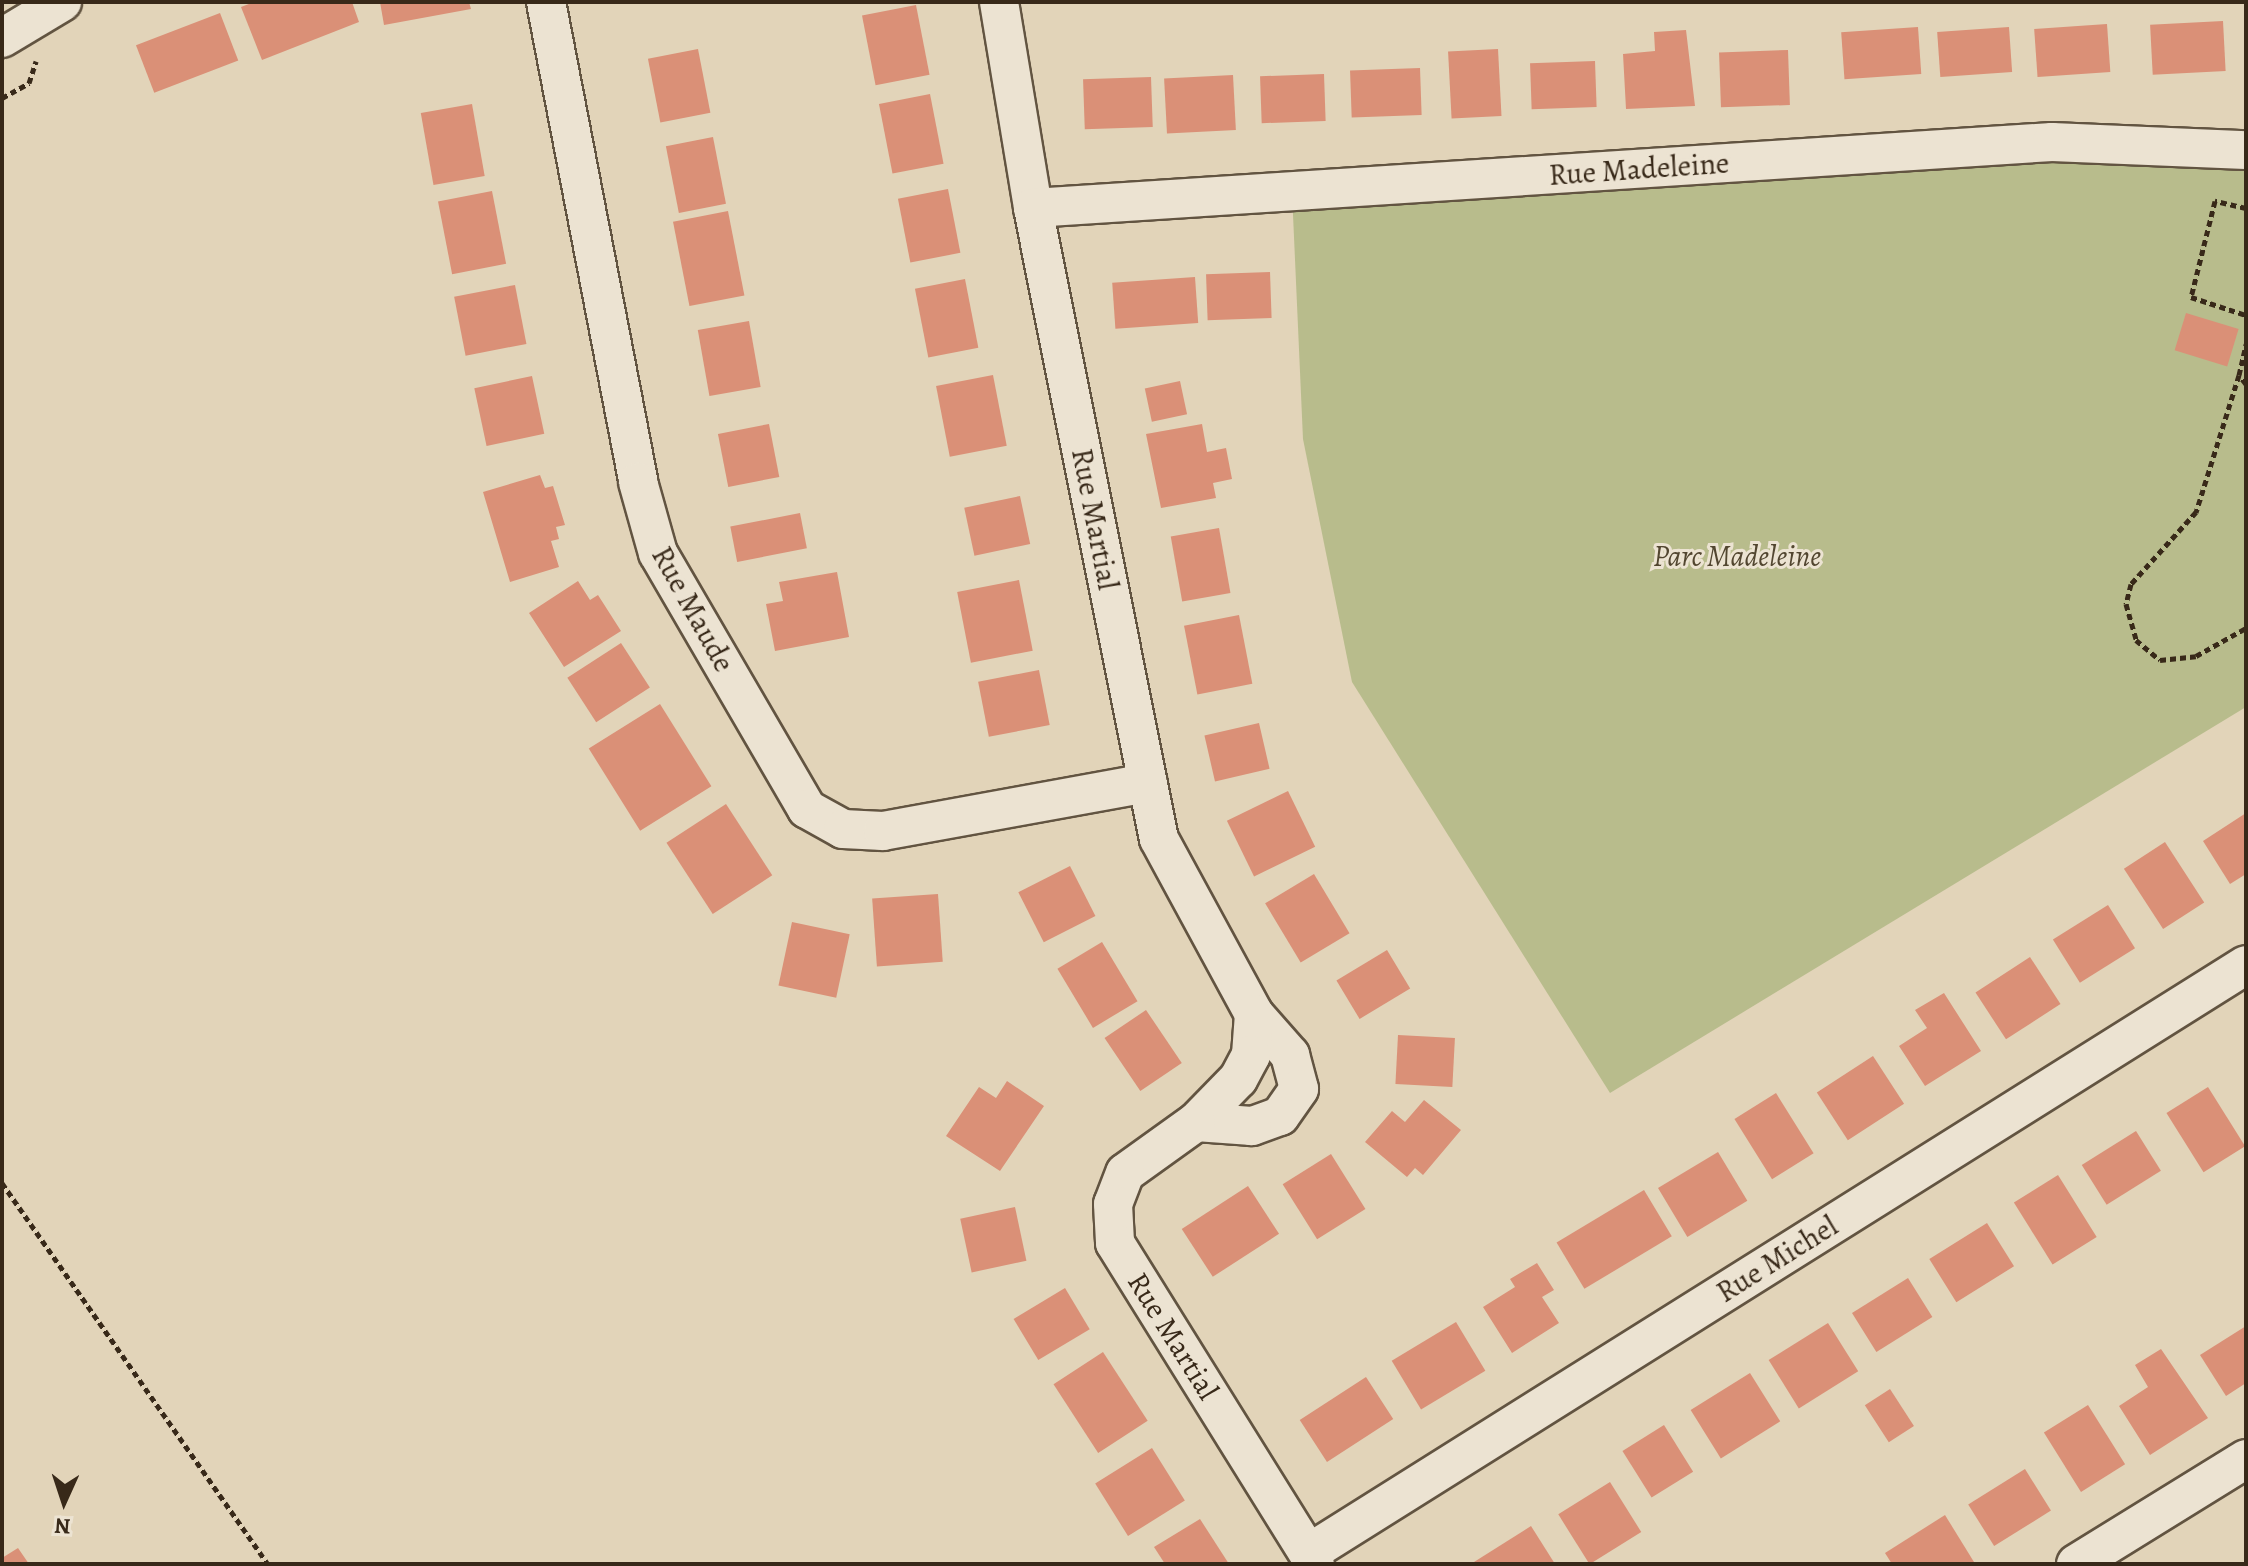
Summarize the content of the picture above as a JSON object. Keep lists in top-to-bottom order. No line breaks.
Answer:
{"streets":{"street":["Rue Madeleine","Rue Martial","Rue Maude","Rue Michel"]},"crossings":[["Rue Madeleine","Rue Martial"],["Rue Martial","Rue Maude"],["Rue Martial","Rue Michel"]],"parks":["Parc Madeleine"],"north":"bottom"}
